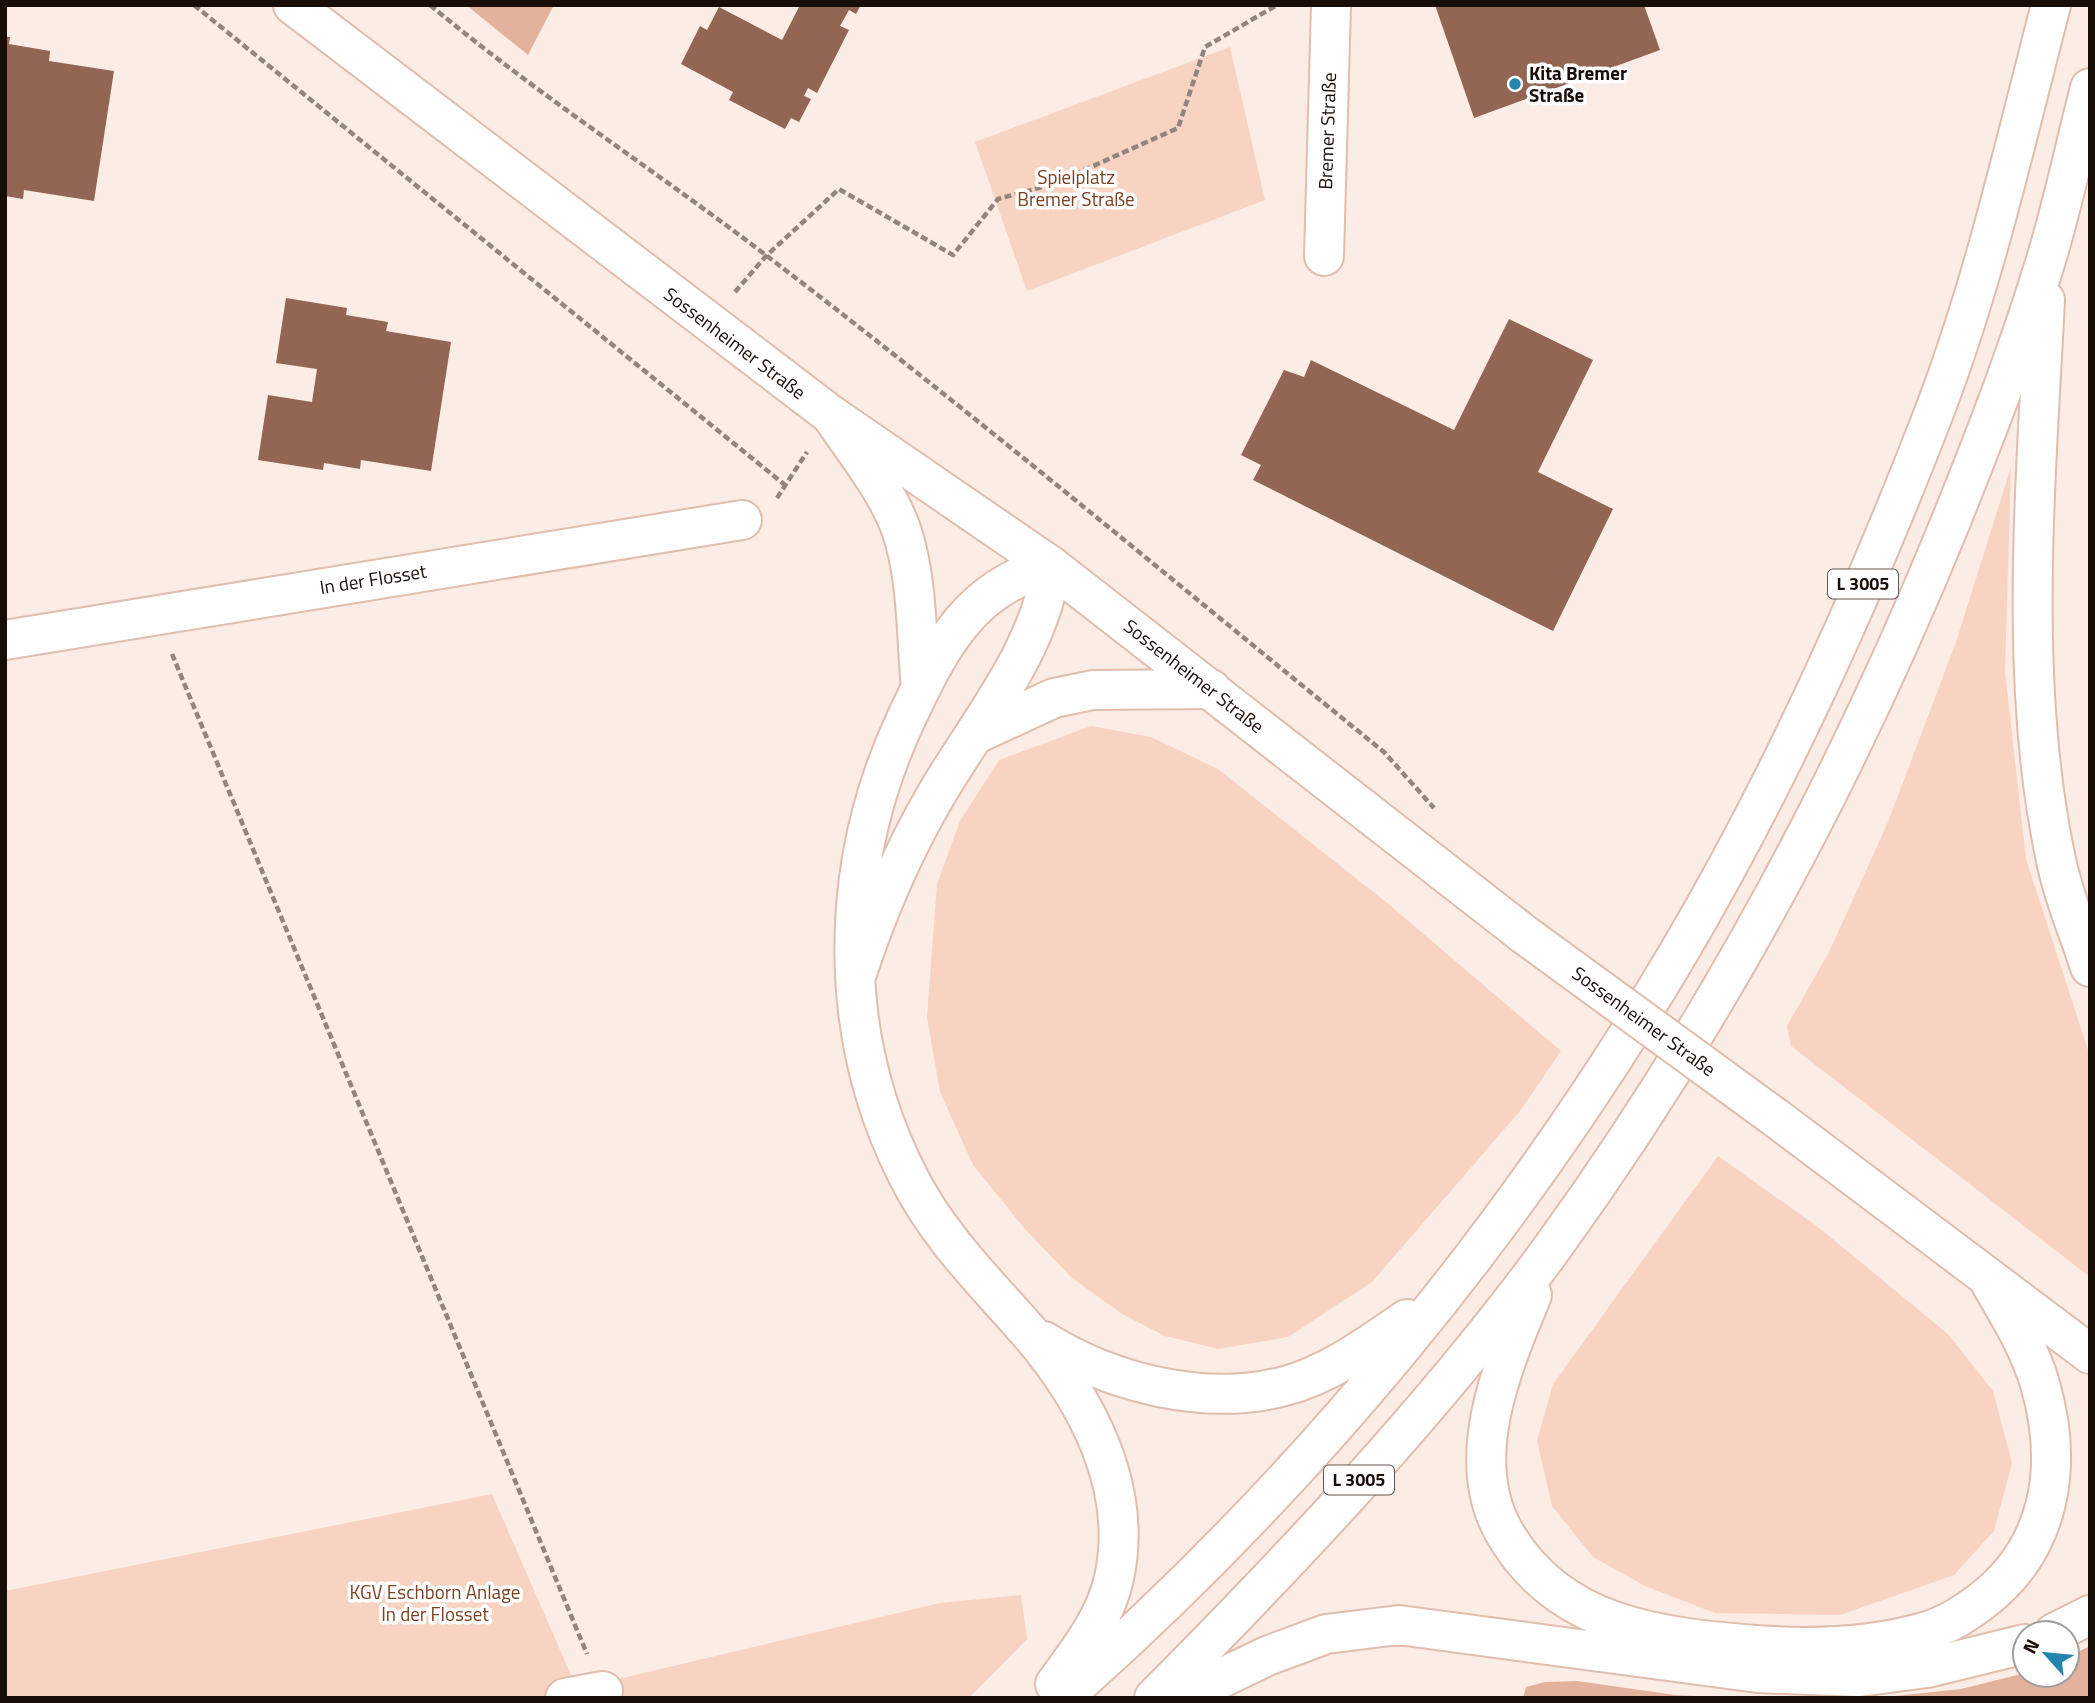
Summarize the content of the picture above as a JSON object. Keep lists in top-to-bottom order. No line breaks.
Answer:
{"streets":{"main road":["Bremer Straße","Sossenheimer Straße","In der Flosset","L 3005"]},"parks":["Spielplatz Bremer Straße","KGV Eschborn Anlage In der Flosset"],"places":["Kita Bremer Straße"],"north":"top left"}
